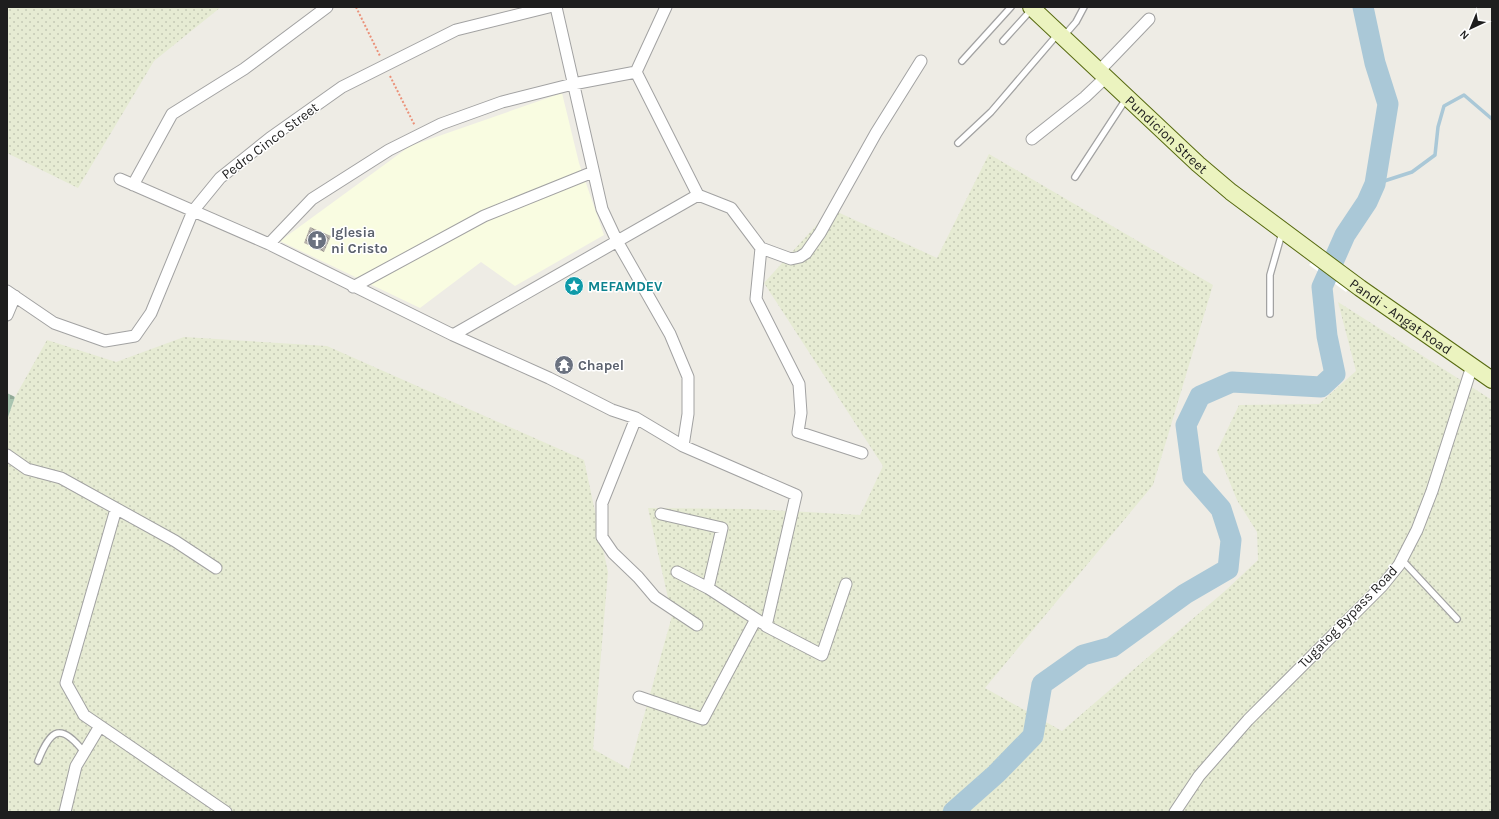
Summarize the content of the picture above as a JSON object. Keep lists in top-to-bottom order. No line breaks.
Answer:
{"streets":{"main road":["Pundicion Street","Pandi - Angat Road"],"street":["Pedro Cinco Street","Tugatog Bypass Road"]},"crossings":[["Pundicion Street","Pandi - Angat Road"],["Pandi - Angat Road","Tugatog Bypass Road"]],"places":{"church":["Iglesia ni Cristo"],"place":["MEFAMDEV"],"temple":["Chapel"]},"north":"bottom left"}
